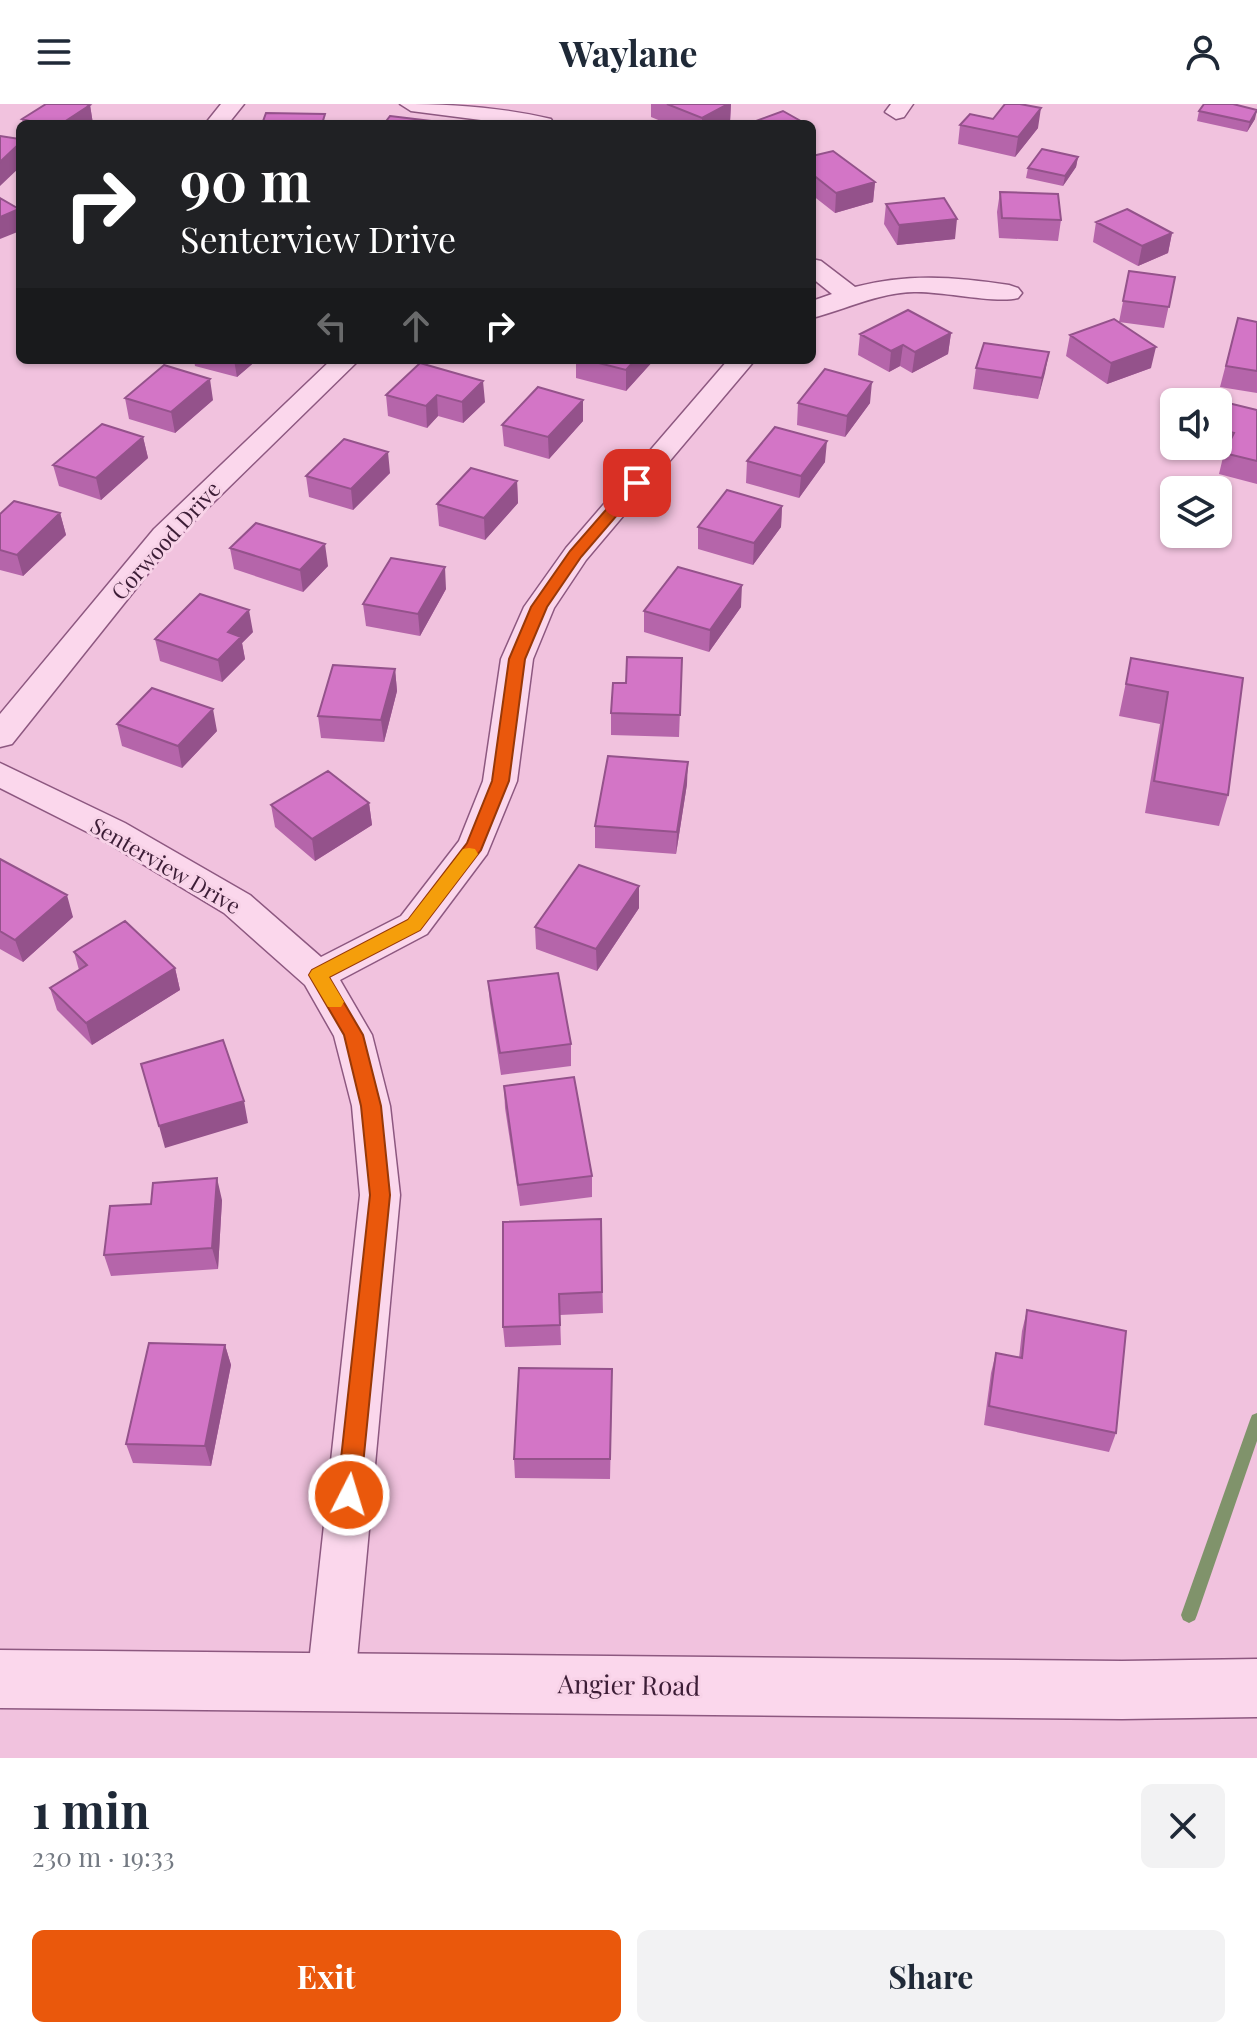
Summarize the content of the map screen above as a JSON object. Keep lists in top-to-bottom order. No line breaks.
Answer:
{"streets":{"street":["Corwood Drive","Senterview Drive","Angier Road"]},"crossings":[["Senterview Drive","Angier Road"]],"page":{"header":"Waylane","turn":["90 m","Senterview Drive"],"heading":["1 min","230 m · 19:33"],"buttons":["Exit","Share"]}}
